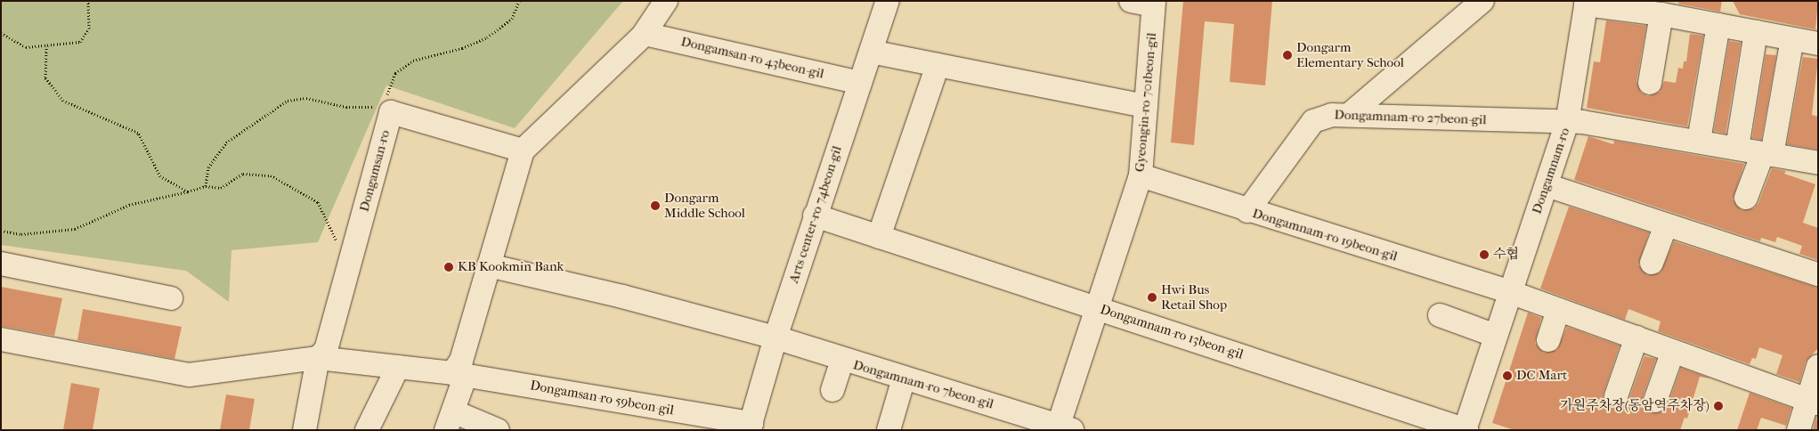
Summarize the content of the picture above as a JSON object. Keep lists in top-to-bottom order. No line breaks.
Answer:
{"streets":{"street":["Dongamsan-ro 43beon-gil","Gyeongin-ro 701beon-gil","Dongamnam-ro 27beon-gil","Dongamsan-ro","Dongamnam-ro","Arts center-ro 74beon-gil","Dongamnam-ro 19beon-gil","Dongamnam-ro 13beon-gil","Dongamnam-ro 7beon-gil","Dongamsan-ro 59beon-gil"]},"crossings":[["Dongamsan-ro 43beon-gil","Arts center-ro 74beon-gil"],["Gyeongin-ro 701beon-gil","Dongamnam-ro 19beon-gil"],["Gyeongin-ro 701beon-gil","Dongamnam-ro 13beon-gil"],["Gyeongin-ro 701beon-gil","Dongamnam-ro 7beon-gil"],["Dongamnam-ro 27beon-gil","Dongamnam-ro"],["Dongamnam-ro 27beon-gil","Dongamnam-ro 19beon-gil"],["Dongamnam-ro","Dongamnam-ro 19beon-gil"],["Dongamnam-ro","Dongamnam-ro 13beon-gil"],["Arts center-ro 74beon-gil","Dongamnam-ro 13beon-gil"],["Arts center-ro 74beon-gil","Dongamnam-ro 7beon-gil"],["Arts center-ro 74beon-gil","Dongamsan-ro 59beon-gil"]],"places":["Dongarm Elementary School","Dongarm Middle School","수협","KB Kookmin Bank","Hwi Bus Retail Shop","DC Mart","가원주차장(동암역주차장)"]}
